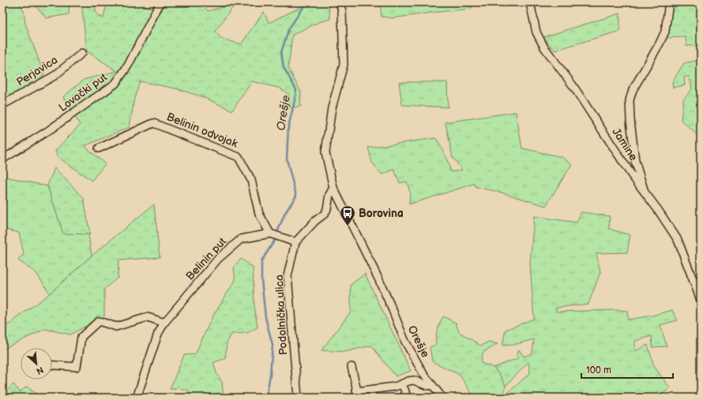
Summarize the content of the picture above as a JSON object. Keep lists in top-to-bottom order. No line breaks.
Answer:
{"streets":{"street":["Perjavica","Lovački put","Belinin odvojak","Jamine","Belinin put","Podolnička ulica","Orešje"]},"crossings":[["Belinin odvojak","Belinin put"],["Belinin put","Podolnička ulica"],["Podolnička ulica","Orešje"]],"water":["Orešje"],"places":{"bus stop":["Borovina"]},"scale_bar":"100 m","north":"bottom right"}
